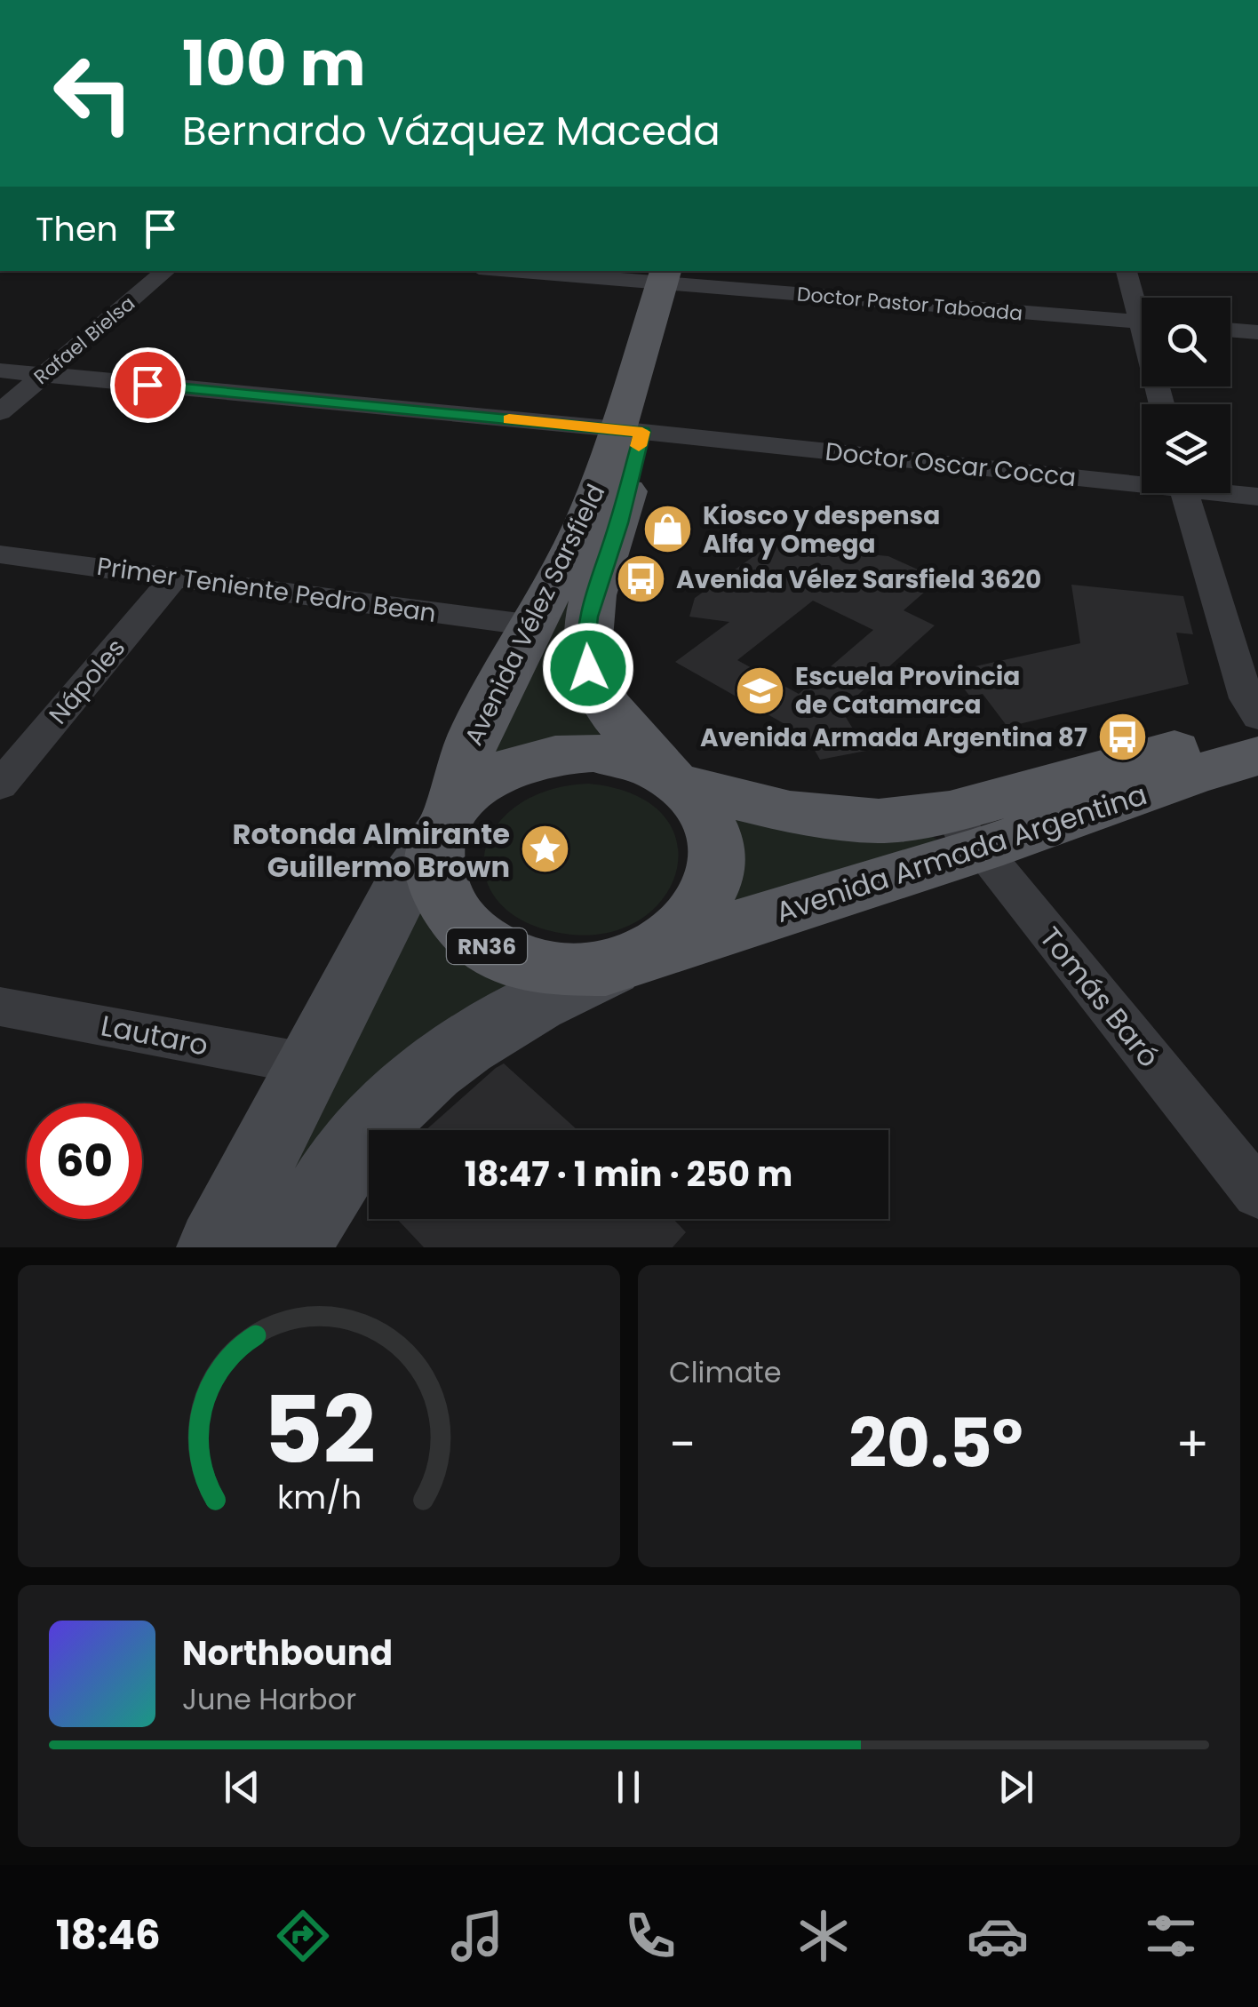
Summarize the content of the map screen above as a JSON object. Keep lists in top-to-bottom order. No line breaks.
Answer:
{"streets":{"main road":["Avenida Vélez Sarsfield","Avenida Armada Argentina","RN36"],"street":["Doctor Pastor Taboada","Rafael Bielsa","Doctor Oscar Cocca","Primer Teniente Pedro Bean","Nápoles","Tomás Baró","Lautaro"]},"crossings":[["Doctor Pastor Taboada","Avenida Vélez Sarsfield"],["Rafael Bielsa","Doctor Oscar Cocca"],["Doctor Oscar Cocca","Avenida Vélez Sarsfield"],["Primer Teniente Pedro Bean","Avenida Vélez Sarsfield"],["Primer Teniente Pedro Bean","Nápoles"],["Avenida Vélez Sarsfield","Avenida Armada Argentina"],["Avenida Vélez Sarsfield","RN36"],["Avenida Vélez Sarsfield","Lautaro"],["Avenida Armada Argentina","RN36"],["Avenida Armada Argentina","Tomás Baró"]],"places":{"shop":["Kiosco y despensa Alfa y Omega"],"bus stop":["Avenida Vélez Sarsfield 3620","Avenida Armada Argentina 87"],"school or university":["Escuela Provincia de Catamarca"],"place":["Rotonda Almirante Guillermo Brown"]},"page":{"turn":["100 m","Bernardo Vázquez Maceda"],"then":"Then","limit":"60","trip":"18:47 · 1 min · 250 m","tile":"Climate","heat":["−","20.5°","+"],"song":["Northbound","June Harbor"],"tabs":"18:46","gauge":["52","km/h"]}}
